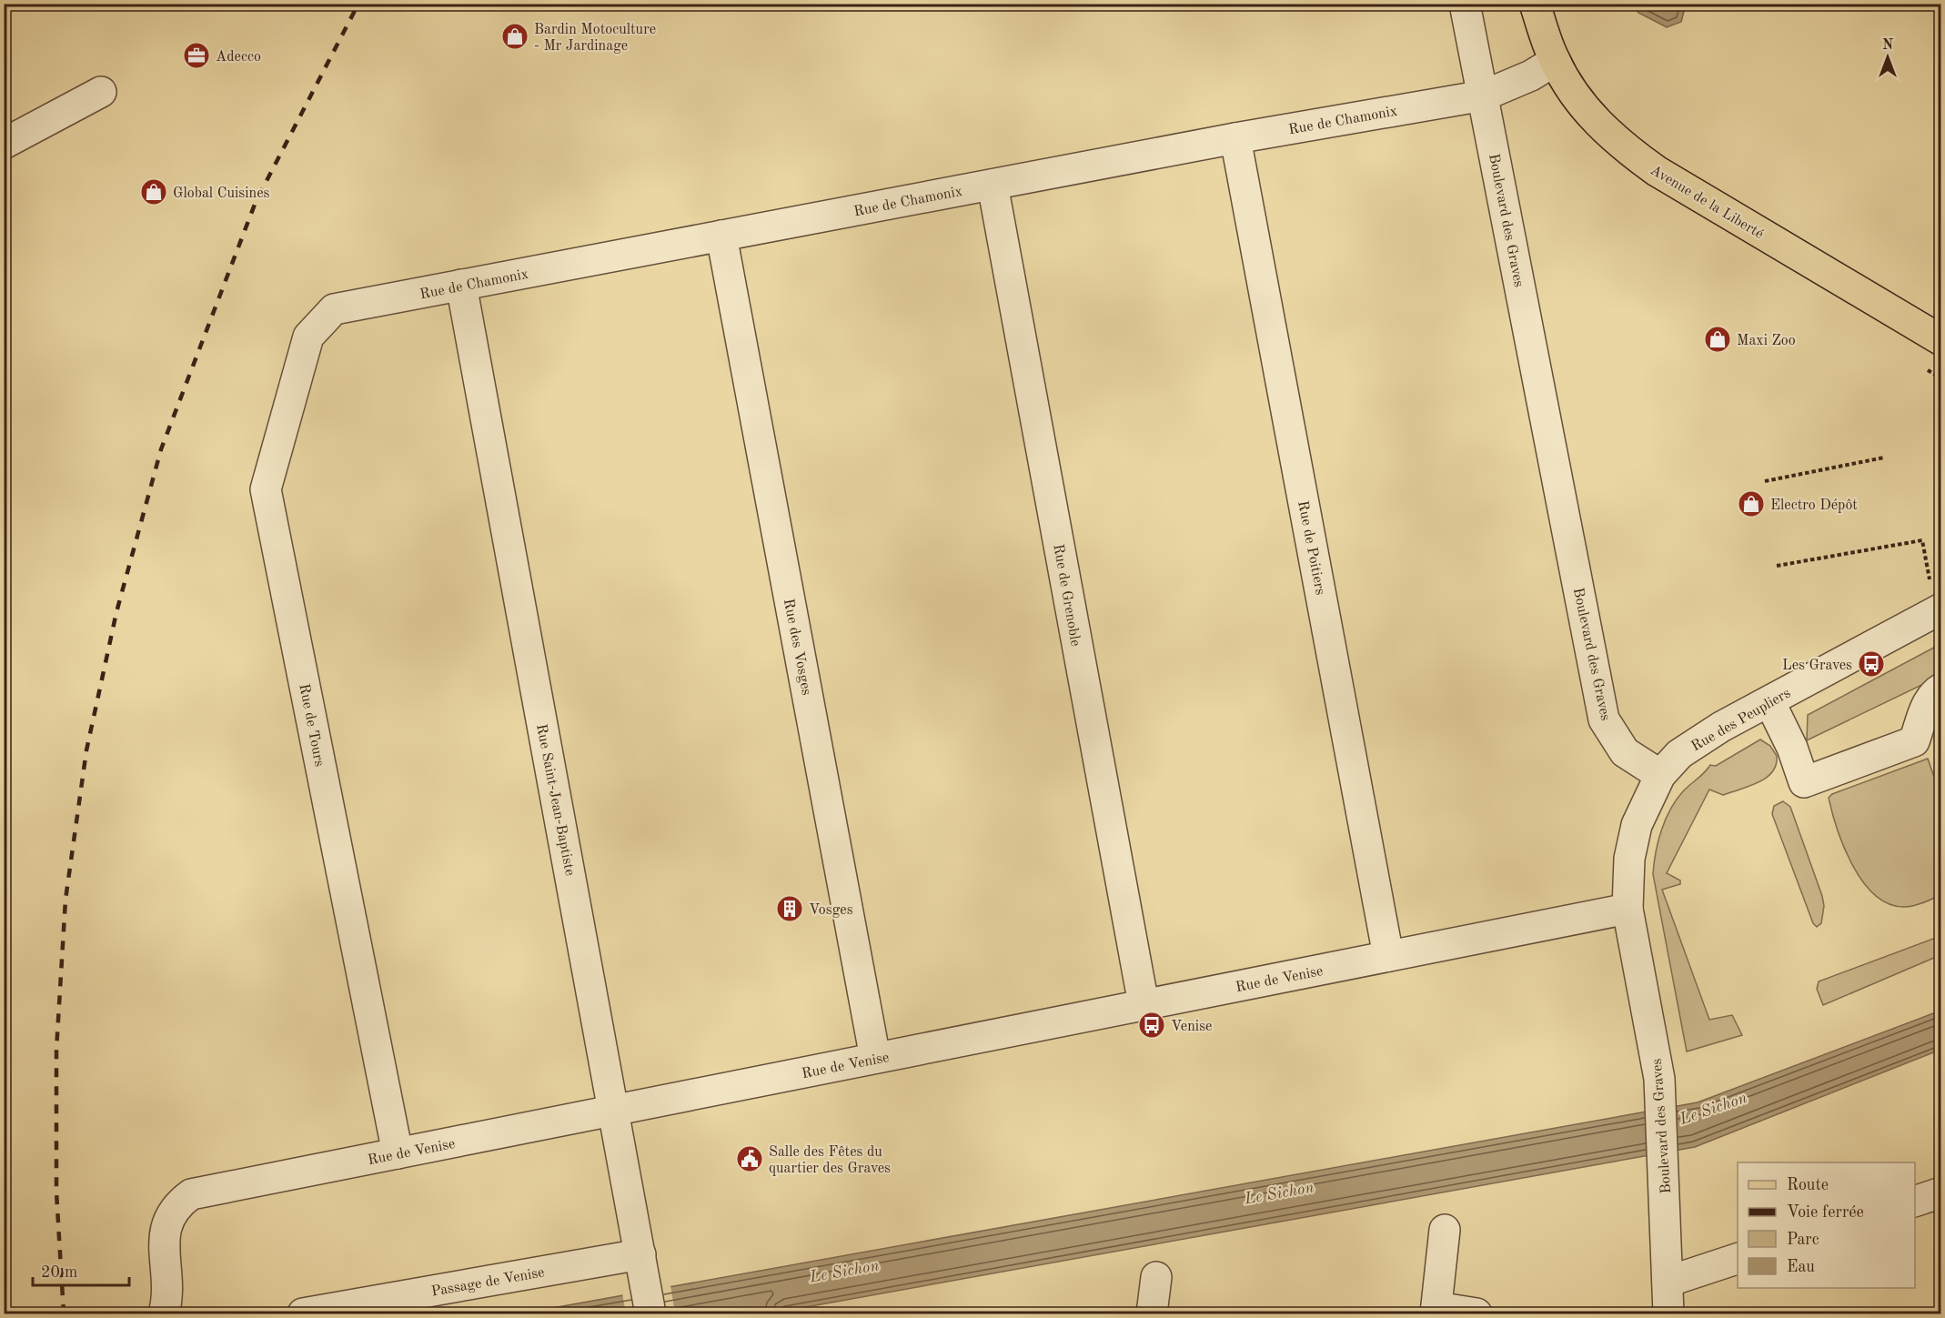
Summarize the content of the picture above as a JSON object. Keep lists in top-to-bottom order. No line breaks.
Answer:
{"streets":{"main road":["Avenue de la Liberté"],"street":["Rue de Chamonix","Boulevard des Graves","Rue de Poitiers","Rue de Grenoble","Rue des Vosges","Rue des Peupliers","Rue de Tours","Rue Saint-Jean-Baptiste","Rue de Venise","Passage de Venise"]},"crossings":[["Rue de Chamonix","Avenue de la Liberté"],["Rue de Chamonix","Boulevard des Graves"],["Rue de Chamonix","Rue de Poitiers"],["Rue de Chamonix","Rue de Grenoble"],["Rue de Chamonix","Rue des Vosges"],["Rue de Chamonix","Rue de Tours"],["Rue de Chamonix","Rue Saint-Jean-Baptiste"],["Boulevard des Graves","Rue des Peupliers"],["Boulevard des Graves","Rue de Venise"],["Rue de Poitiers","Rue de Venise"],["Rue de Grenoble","Rue de Venise"],["Rue des Vosges","Rue de Venise"],["Rue de Tours","Rue de Venise"],["Rue Saint-Jean-Baptiste","Rue de Venise"],["Rue Saint-Jean-Baptiste","Passage de Venise"]],"water":["Le Sichon"],"places":{"shop":["Bardin Motoculture - Mr Jardinage","Global Cuisines","Maxi Zoo","Electro Dépôt"],"office":["Adecco"],"bus stop":["Les Graves","Venise"],"building":["Vosges"],"public building":["Salle des Fêtes du quartier des Graves"]},"legend":["Route","Voie ferrée","Parc","Eau"],"scale_bar":"20 m","north":"top"}
